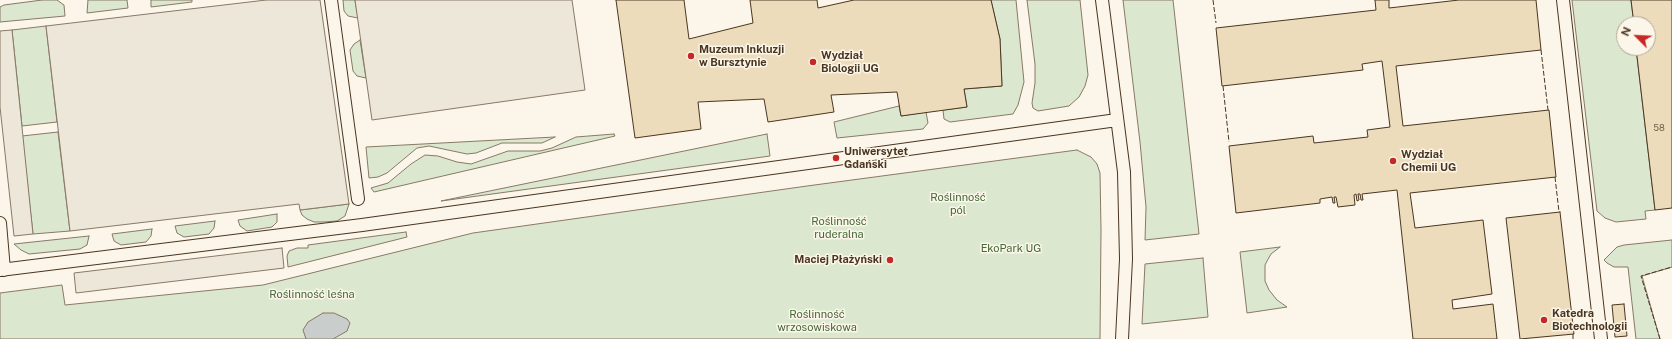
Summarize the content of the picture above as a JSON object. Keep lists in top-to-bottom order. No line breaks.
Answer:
{"parks":["Roślinność pól","Roślinność ruderalna","EkoPark UG","Roślinność leśna","Roślinność wrzosowiskowa"],"places":["Muzeum Inkluzji w Bursztynie","Wydział Biologii UG","Uniwersytet Gdański","Wydział Chemii UG","Maciej Płażyński","Katedra Biotechnologii"],"house_numbers":["58"],"north":"top left"}
